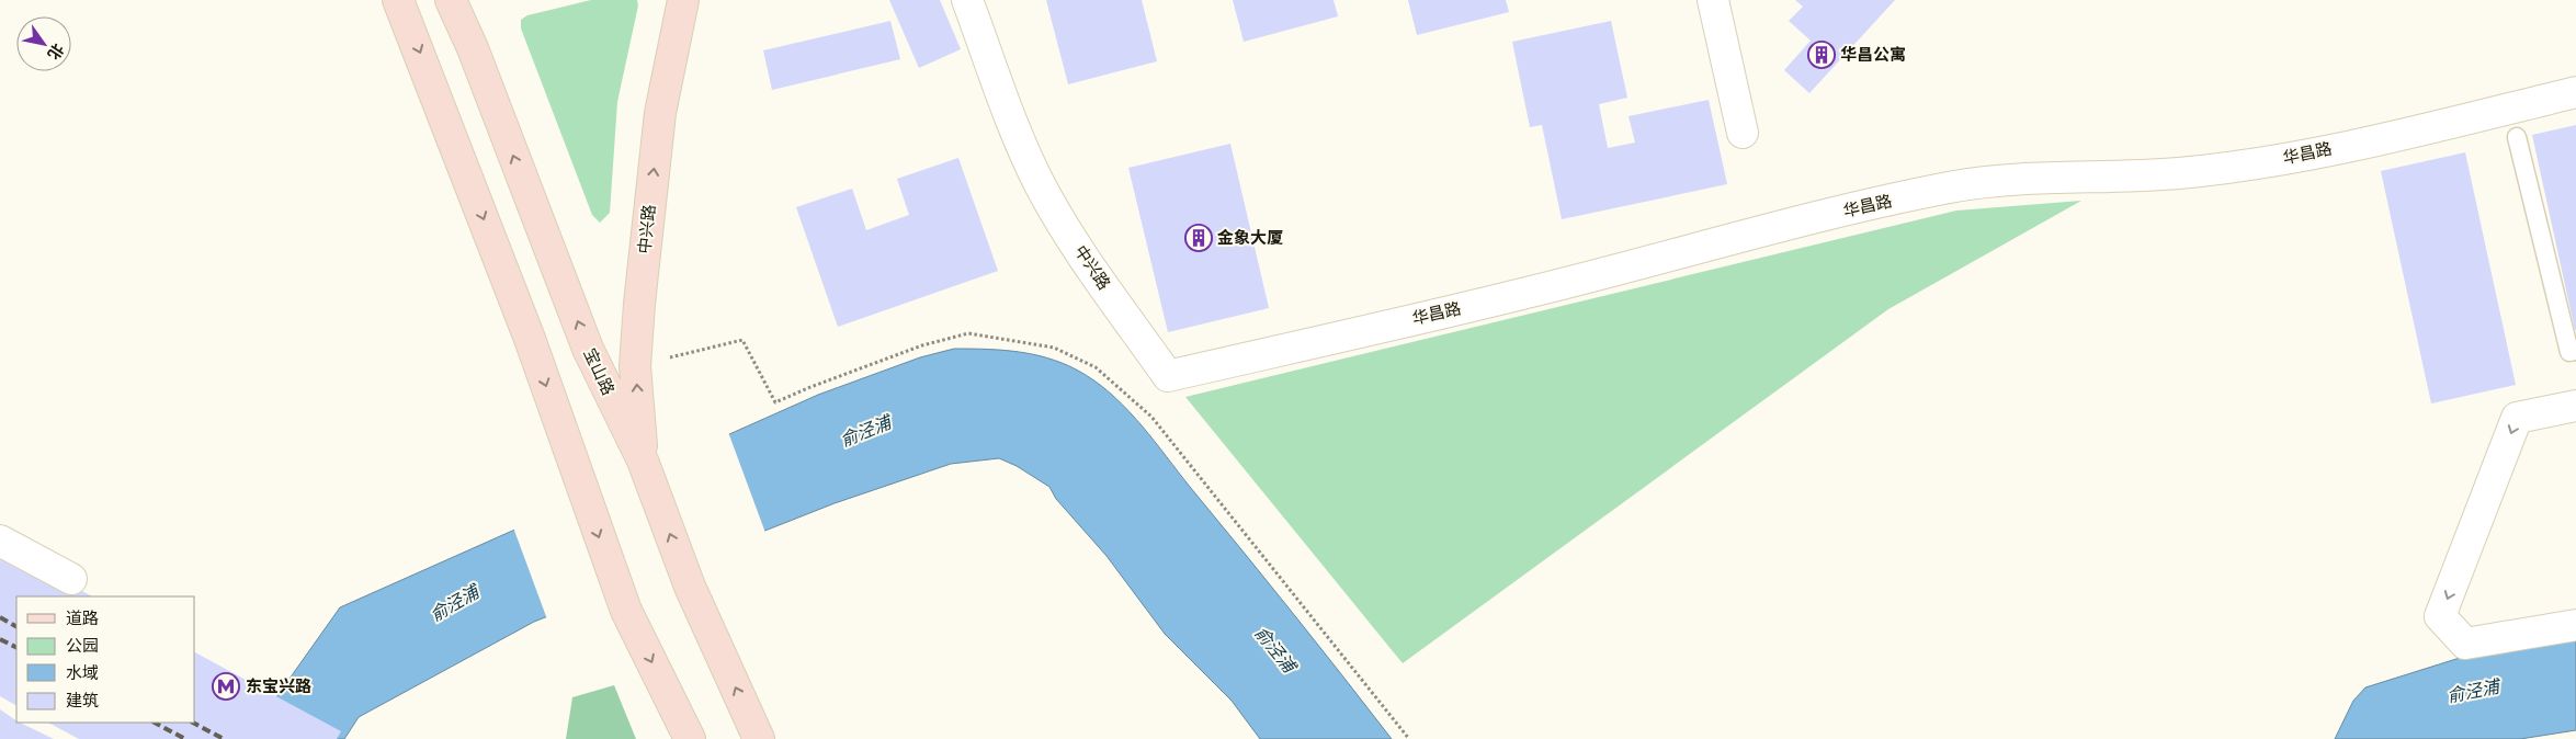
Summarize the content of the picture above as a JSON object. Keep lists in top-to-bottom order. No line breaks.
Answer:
{"streets":{"main road":["中兴路","宝山路"],"street":["华昌路"]},"crossings":[["华昌路","中兴路"],["中兴路","宝山路"]],"one_way":["中兴路"],"water":["俞泾浦"],"places":{"building":["华昌公寓","金象大厦"],"metro station":["东宝兴路"]},"legend":["道路","公园","水域","建筑"],"north":"bottom right"}
